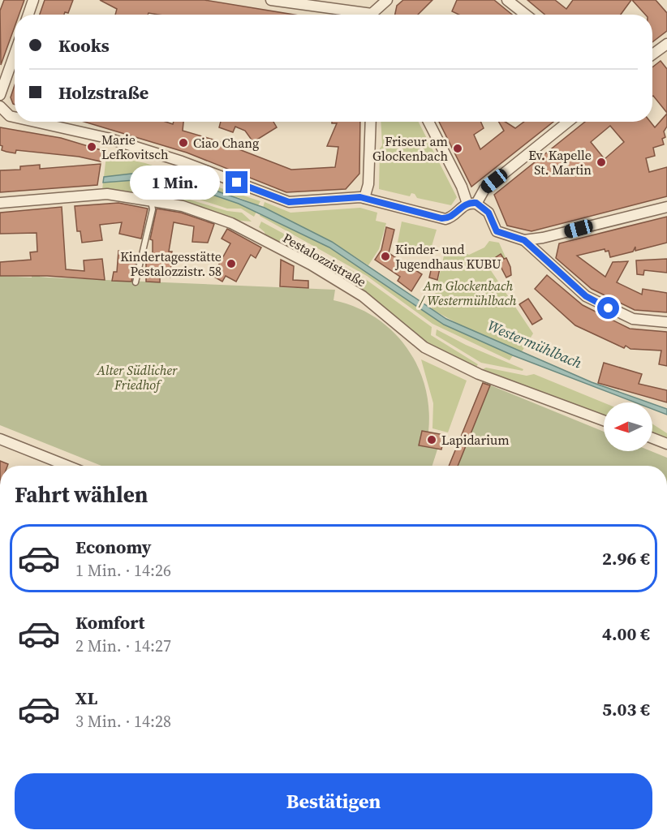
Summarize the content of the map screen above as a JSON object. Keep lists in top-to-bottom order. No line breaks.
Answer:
{"streets":{"street":["Pestalozzistraße"]},"water":["Westermühlbach"],"parks":["Am Glockenbach / Westermühlbach","Alter Südlicher Friedhof"],"places":["Ciao Chang","Marie Lefkovitsch","Friseur am Glockenbach","Ev. Kapelle St. Martin","Kinder- und Jugendhaus KUBU","Kindertagesstätte Pestalozzistr. 58","Lapidarium"],"north":"left","page":{"banner":["Kooks","Holzstraße"],"bubble":"1 Min.","heading":"Fahrt wählen","list":[{"name":"Economy","note":"1 Min. · 14:26","value":"2.96 €"},{"name":"Komfort","note":"2 Min. · 14:27","value":"4.00 €"},{"name":"XL","note":"3 Min. · 14:28","value":"5.03 €"}],"buttons":"Bestätigen"}}
